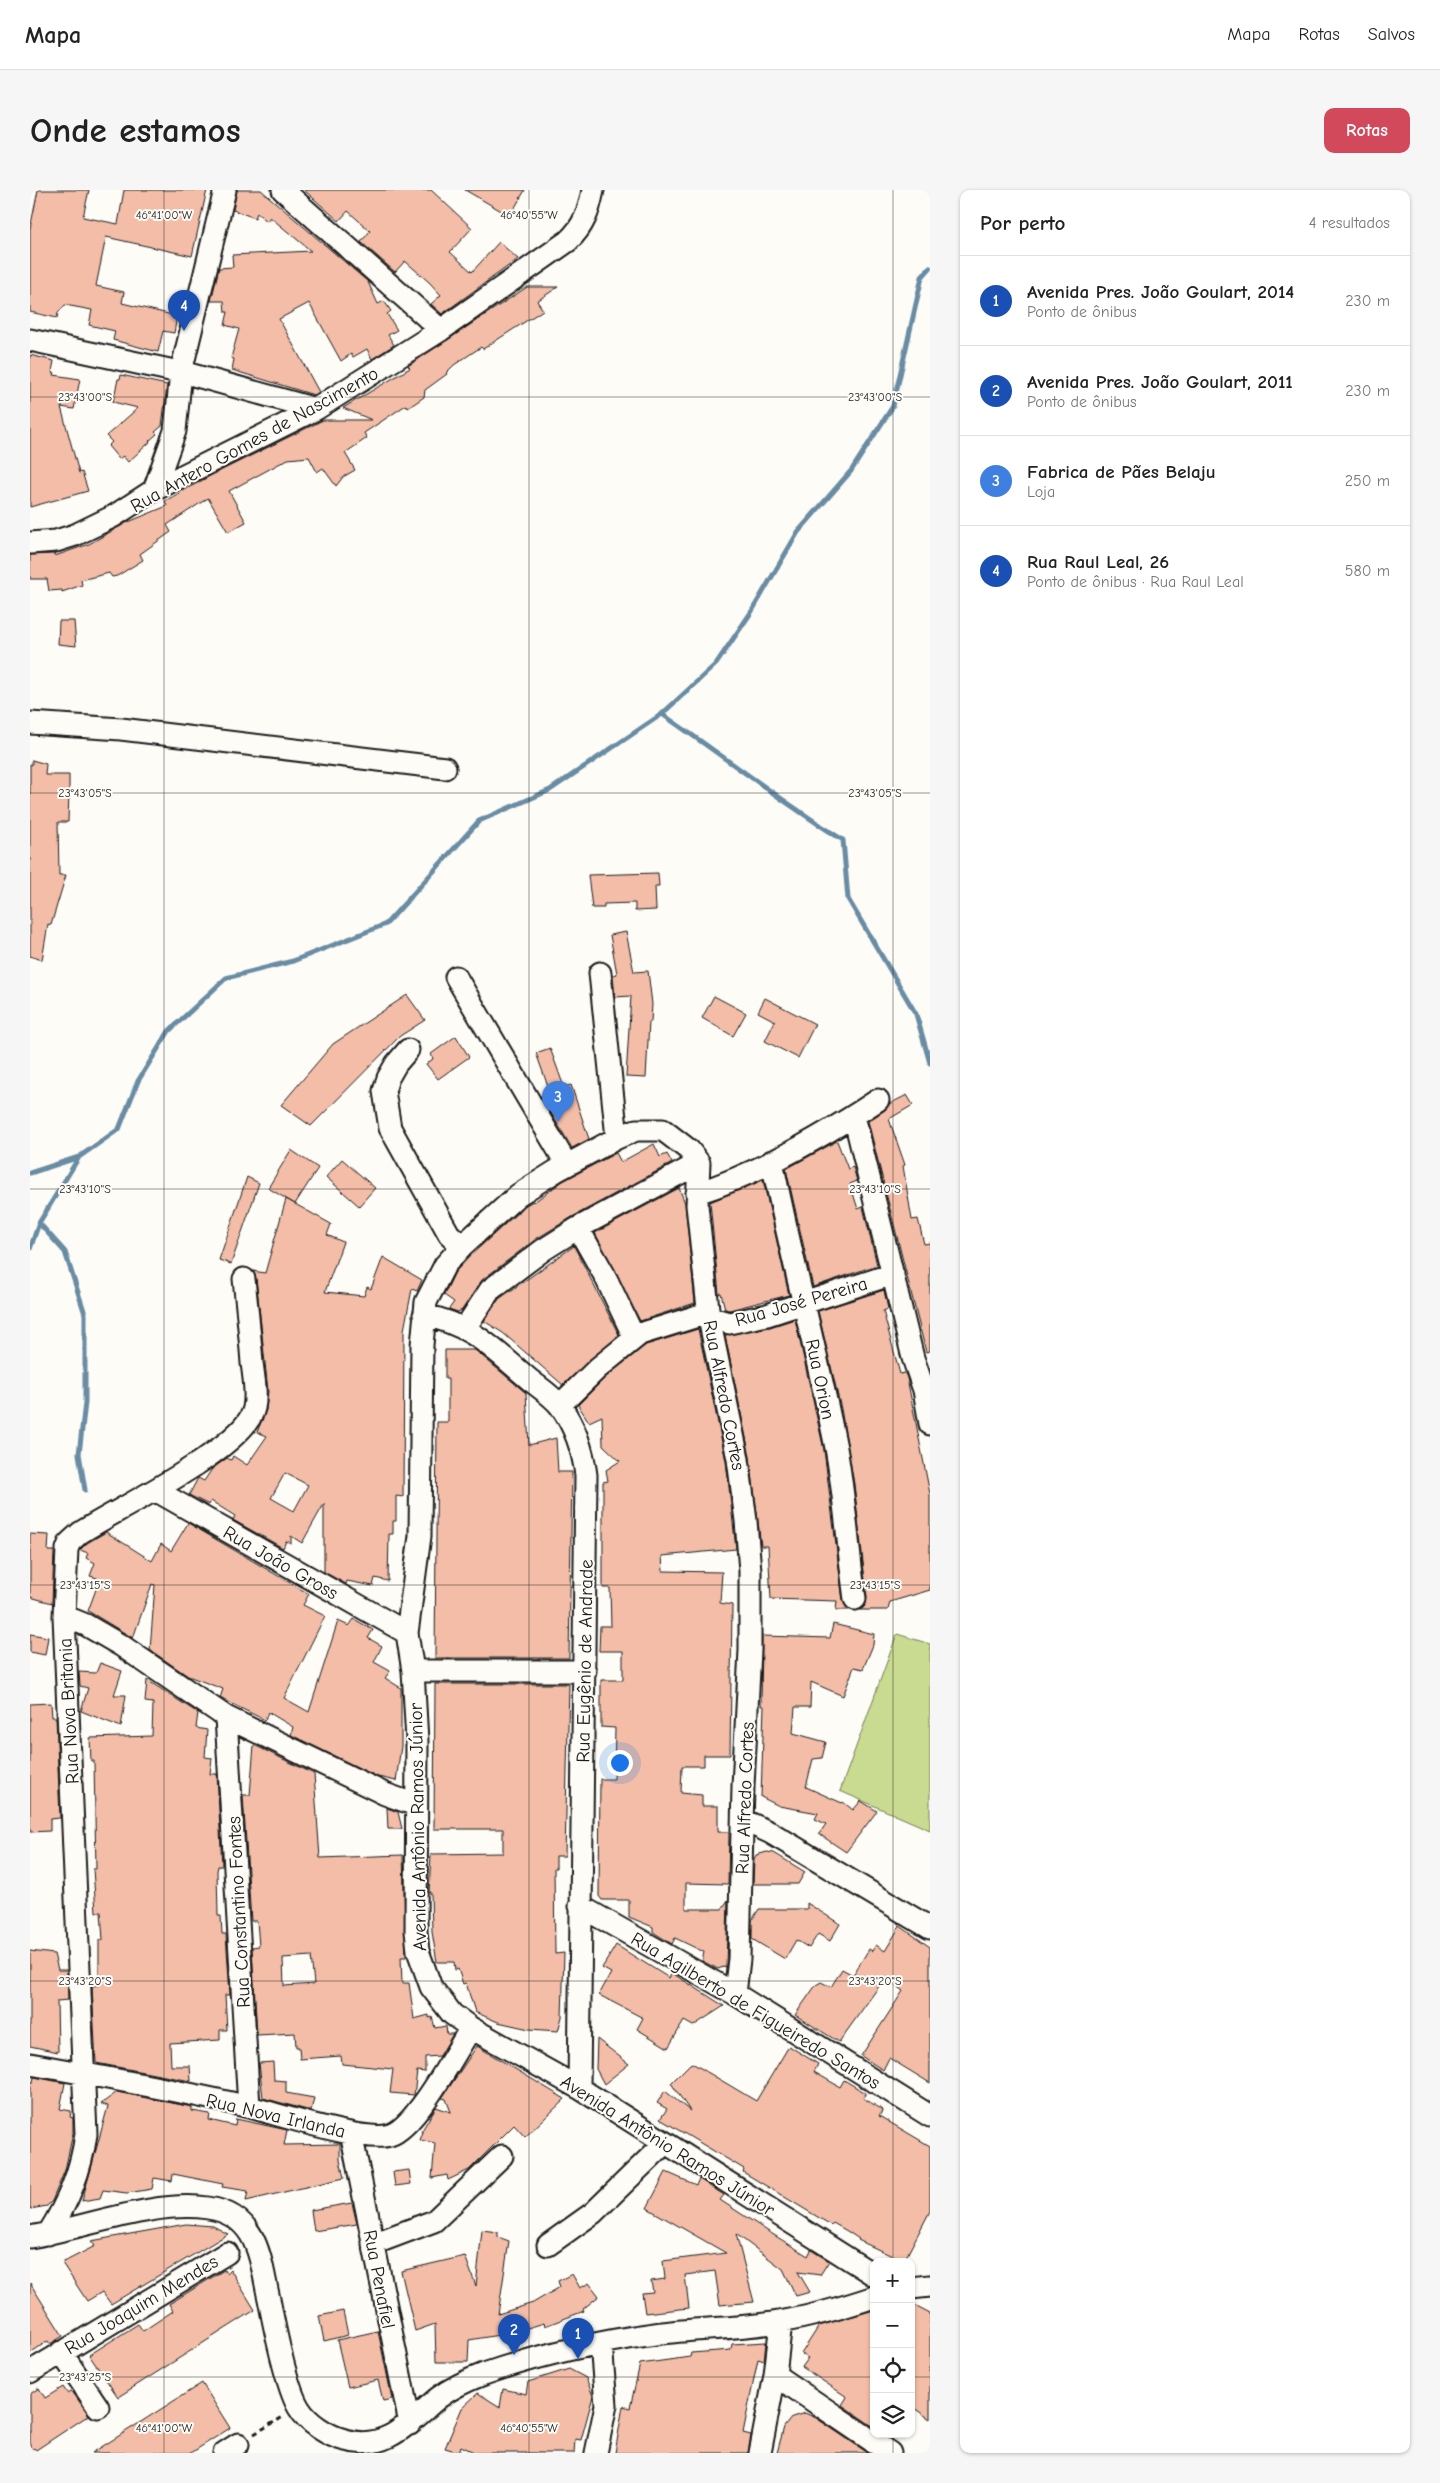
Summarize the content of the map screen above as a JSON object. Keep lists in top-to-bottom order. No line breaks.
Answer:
{"streets":{"street":["Rua Antero Gomes de Nascimento","Rua José Pereira","Rua Orion","Rua Alfredo Cortes","Rua João Gross","Rua Eugênio de Andrade","Rua Nova Britania","Avenida Antônio Ramos Júnior","Rua Constantino Fontes","Rua Agilberto de Figueiredo Santos","Rua Nova Irlanda","Rua Penafiel","Rua Joaquim Mendes"]},"crossings":[["Rua José Pereira","Rua Orion"],["Rua José Pereira","Rua Alfredo Cortes"],["Rua José Pereira","Rua Eugênio de Andrade"],["Rua Alfredo Cortes","Rua Agilberto de Figueiredo Santos"],["Rua João Gross","Rua Nova Britania"],["Rua João Gross","Avenida Antônio Ramos Júnior"],["Rua Eugênio de Andrade","Avenida Antônio Ramos Júnior"],["Rua Eugênio de Andrade","Rua Agilberto de Figueiredo Santos"],["Rua Nova Britania","Rua Nova Irlanda"],["Avenida Antônio Ramos Júnior","Rua Nova Irlanda"],["Rua Constantino Fontes","Rua Nova Irlanda"],["Rua Nova Irlanda","Rua Penafiel"]],"page":{"header":"Mapa","nav":["Mapa","Rotas","Salvos"],"buttons":"Rotas","title":"Onde estamos","heading":["Por perto","4 resultados"],"list":[{"mark":"1","name":"Avenida Pres. João Goulart, 2014","note":"Ponto de ônibus","value":"230 m"},{"mark":"2","name":"Avenida Pres. João Goulart, 2011","note":"Ponto de ônibus","value":"230 m"},{"mark":"3","name":"Fabrica de Pães Belaju","note":"Loja","value":"250 m"},{"mark":"4","name":"Rua Raul Leal, 26","note":"Ponto de ônibus · Rua Raul Leal","value":"580 m"}],"pins":["4","3","2","1"],"map_buttons":["+","−"]},"coordinates":["46°41'00\"W","46°40'55\"W","23°43'00\"S","23°43'05\"S","23°43'10\"S","23°43'15\"S","23°43'20\"S","23°43'25\"S"]}
